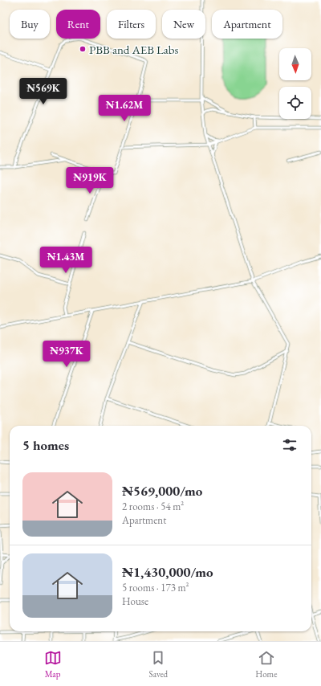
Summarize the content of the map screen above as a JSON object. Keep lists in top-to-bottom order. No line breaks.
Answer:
{"places":["PBB and AEB Labs"],"north":"bottom","page":{"chip":["Buy","Rent","Filters","New","Apartment"],"price":["₦569K","₦1.62M","₦919K","₦1.43M","₦937K"],"heading":"5 homes","list":[{"name":"₦569,000/mo","note":"2 rooms · 54 m² · Apartment"},{"name":"₦1,430,000/mo","note":"5 rooms · 173 m² · House"}],"tabs":["Map","Saved","Home"]}}
